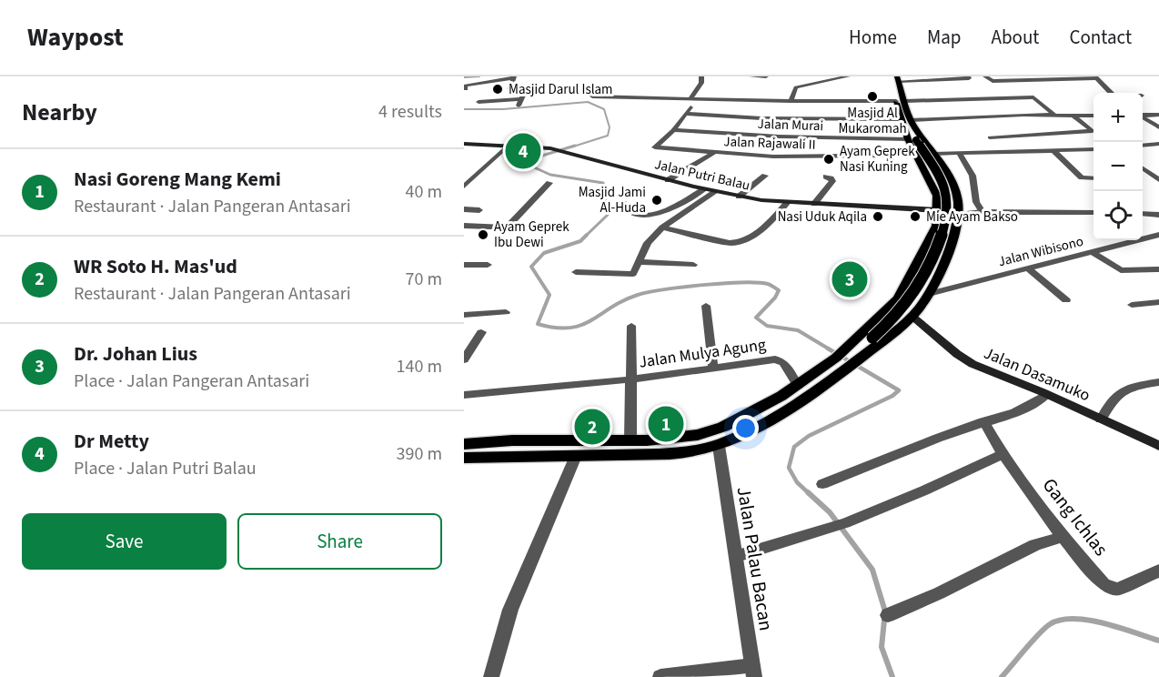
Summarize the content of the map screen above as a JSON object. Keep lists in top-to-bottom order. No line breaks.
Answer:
{"streets":{"main road":["Jalan Putri Balau","Jalan Dasamuko"],"street":["Jalan Murai","Jalan Rajawali II","Jalan Wibisono","Jalan Mulya Agung","Gang Ichlas","Jalan Palau Bacan"]},"crossings":[["Jalan Murai","Jalan Rajawali II"]],"places":["Masjid Darul Islam","Masjid Al Mukaromah","Ayam Geprek Nasi Kuning","Masjid Jami Al-Huda","Nasi Uduk Aqila","Mie Ayam Bakso","Ayam Geprek Ibu Dewi"],"page":{"header":"Waypost","nav":["Home","Map","About","Contact"],"heading":["Nearby","4 results"],"map_buttons":["+","−"],"pins":["4","3","1","2"],"list":[{"mark":"1","name":"Nasi Goreng Mang Kemi","note":"Restaurant · Jalan Pangeran Antasari","value":"40 m"},{"mark":"2","name":"WR Soto H. Mas'ud","note":"Restaurant · Jalan Pangeran Antasari","value":"70 m"},{"mark":"3","name":"Dr. Johan Lius","note":"Place · Jalan Pangeran Antasari","value":"140 m"},{"mark":"4","name":"Dr Metty","note":"Place · Jalan Putri Balau","value":"390 m"}],"buttons":["Save","Share"]}}
